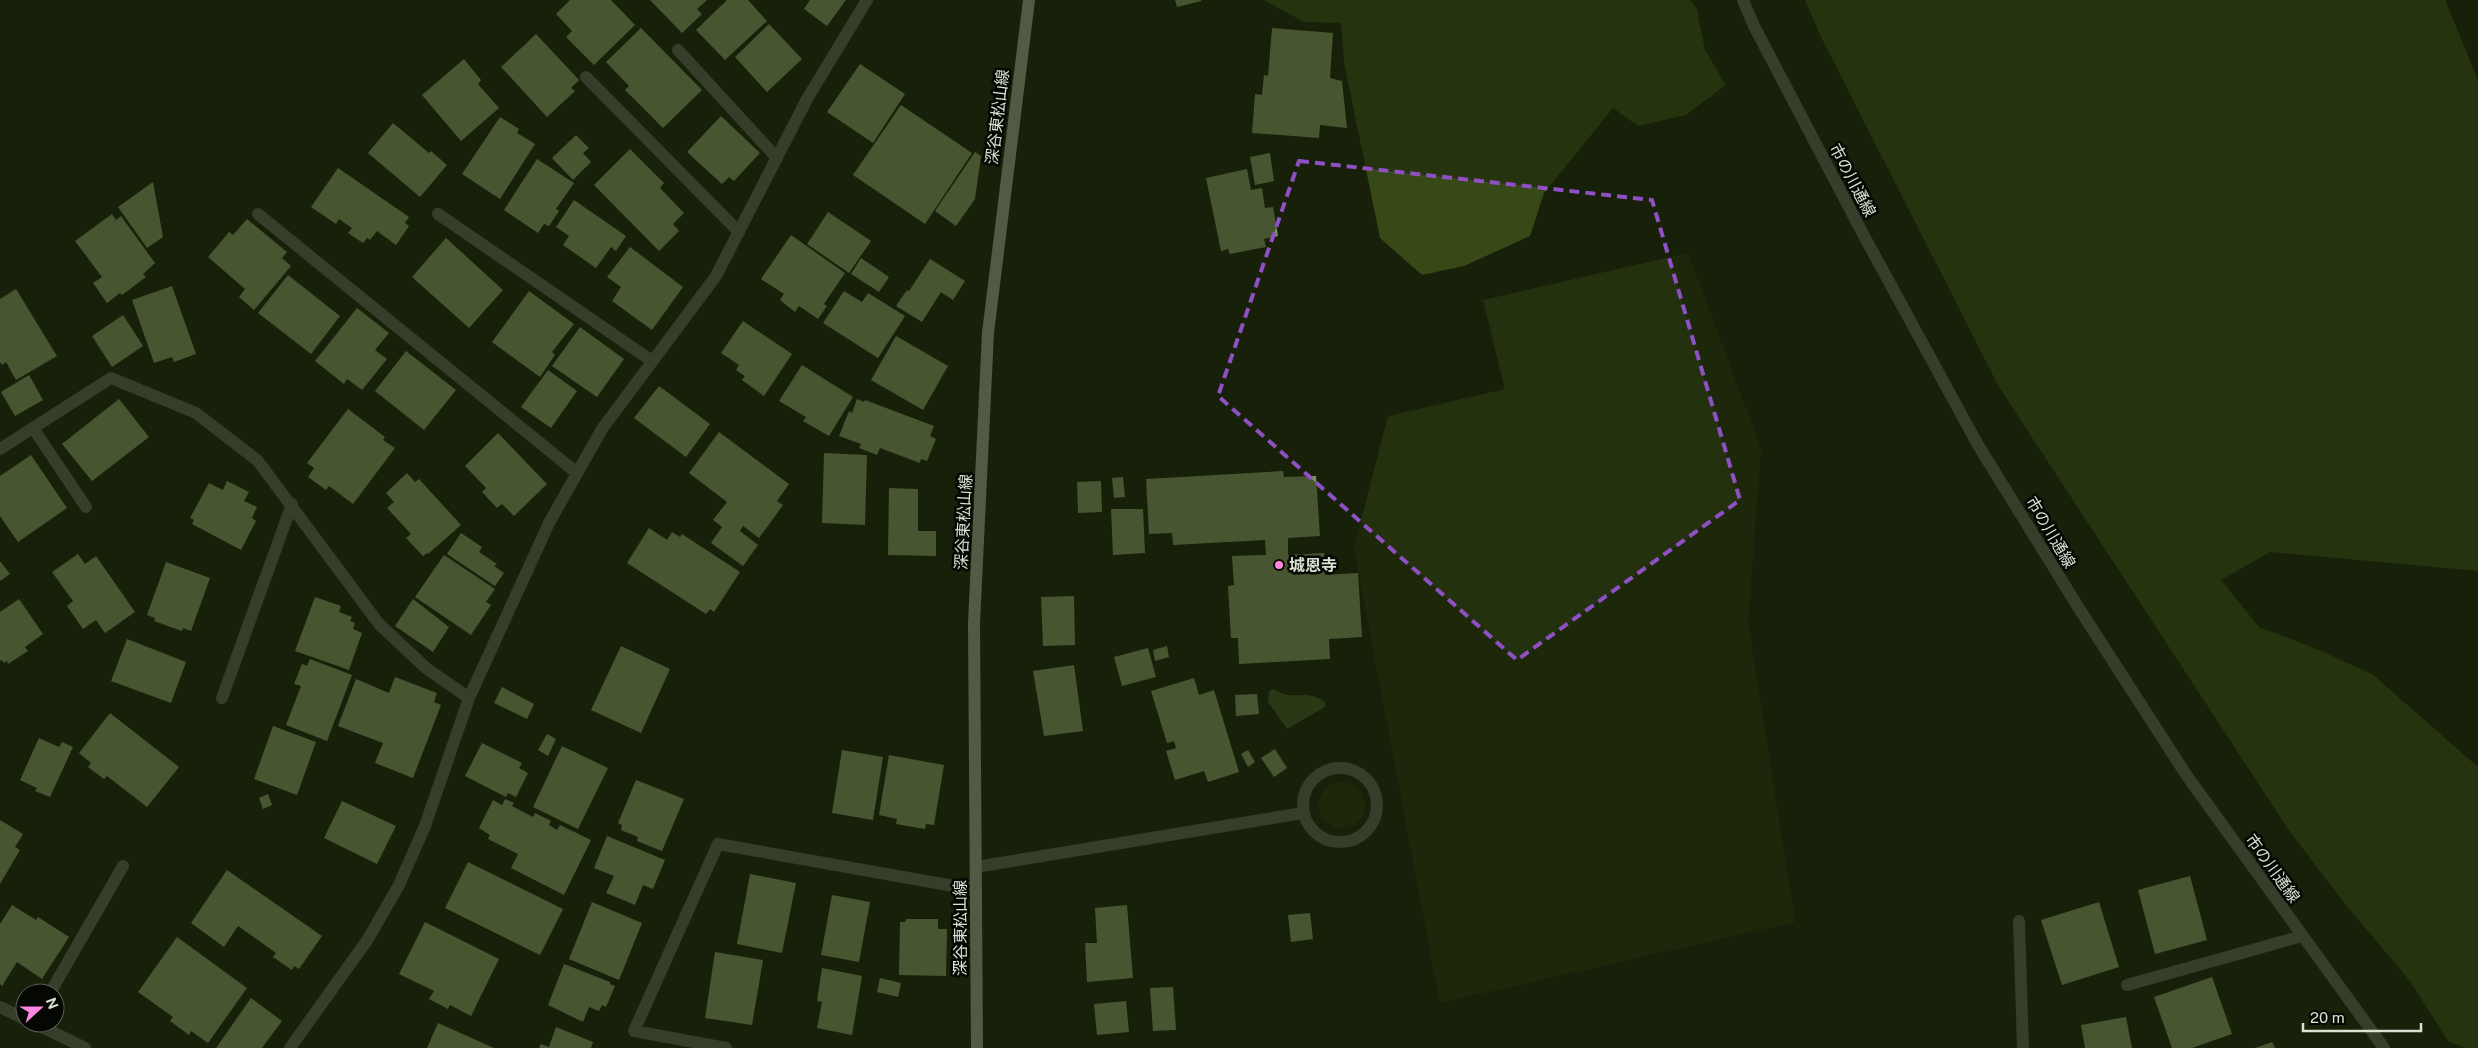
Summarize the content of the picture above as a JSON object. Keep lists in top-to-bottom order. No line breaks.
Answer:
{"streets":{"main road":["深谷東松山線"],"street":["市の川通線"]},"places":["城恩寺"],"scale_bar":"20 m","north":"right"}
